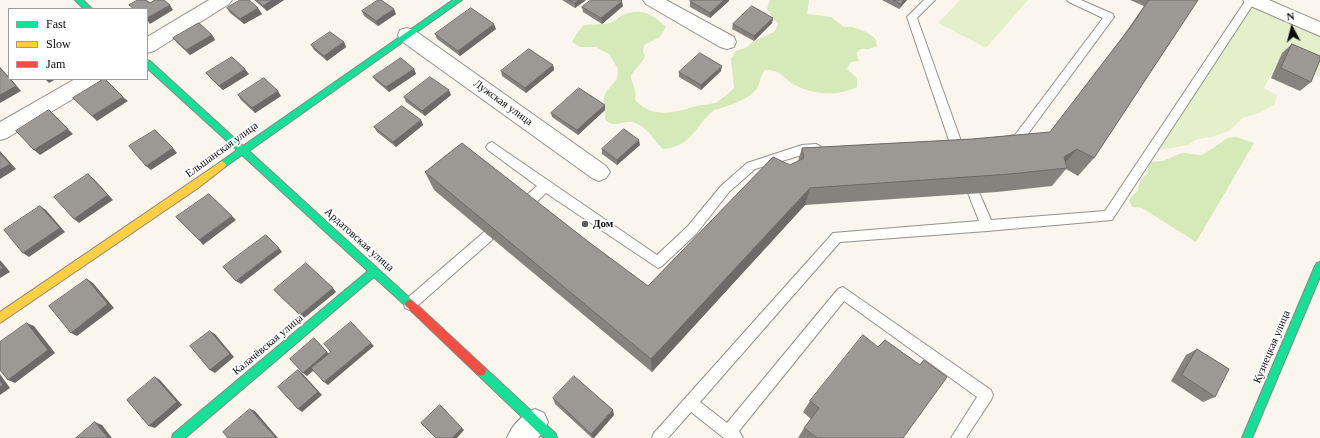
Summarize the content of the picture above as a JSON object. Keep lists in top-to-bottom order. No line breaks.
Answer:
{"streets":{"street":["Лужская улица","Ельшанская улица","Ардатовская улица","Калачёвская улица","Кузнецкая улица"]},"crossings":[["Лужская улица","Ельшанская улица"],["Ельшанская улица","Ардатовская улица"],["Ардатовская улица","Калачёвская улица"]],"places":["Дом"],"legend":["Fast","Slow","Jam"],"north":"top"}
